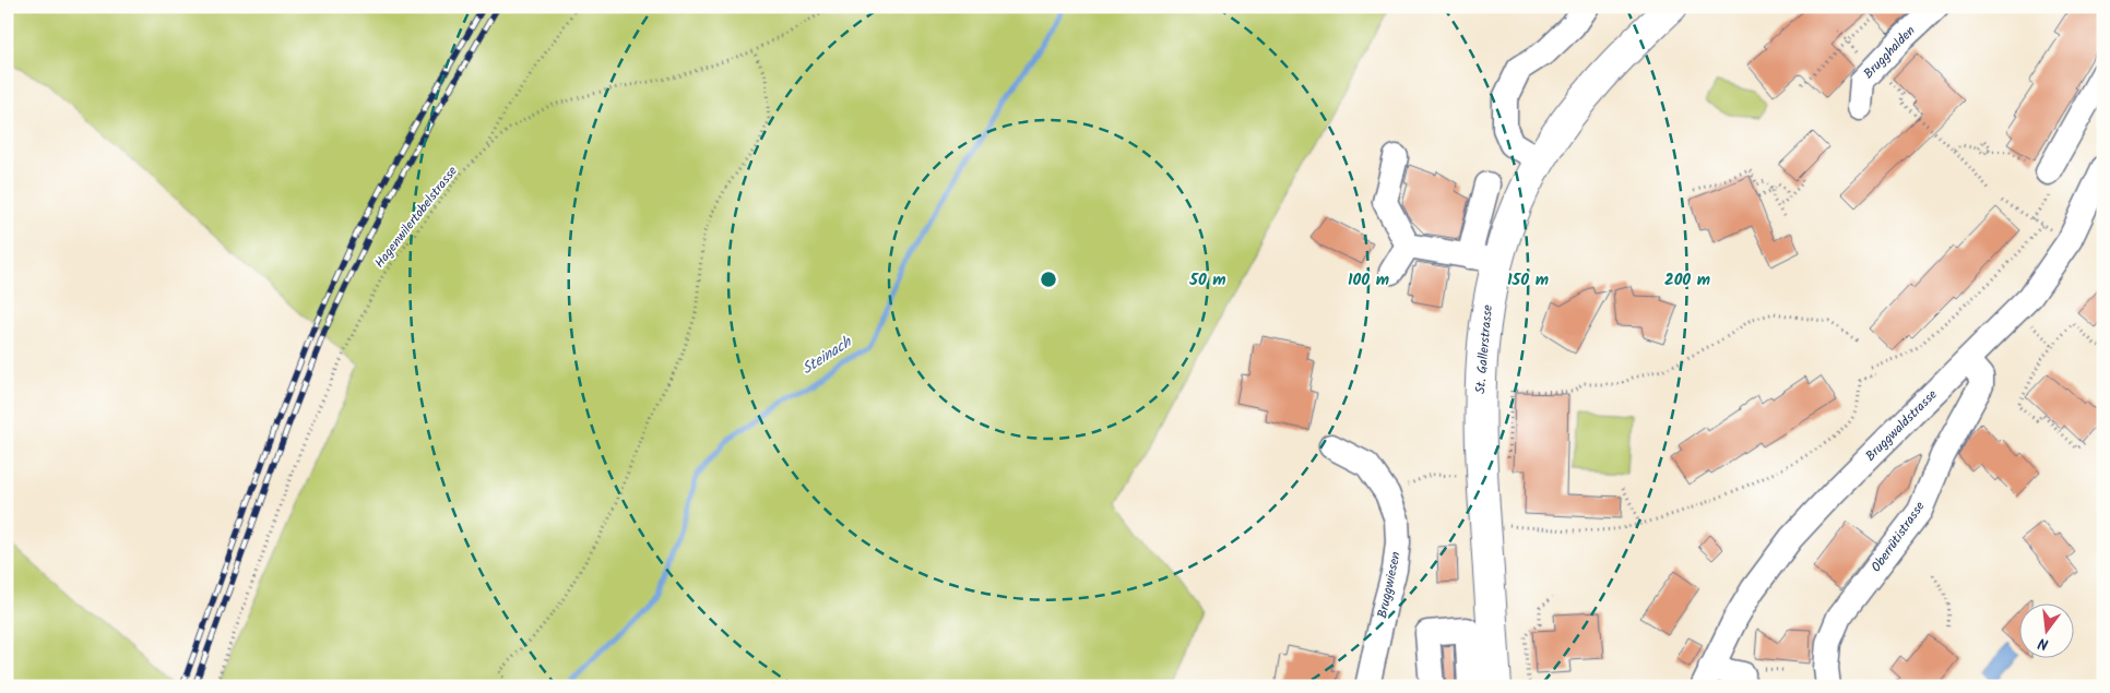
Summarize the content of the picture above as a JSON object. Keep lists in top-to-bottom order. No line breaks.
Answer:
{"streets":{"main road":["St. Gallerstrasse"],"street":["Brugghalden","Bruggwaldstrasse","Oberrütistrasse","Bruggwiesen"],"path":["Hagenwilertobelstrasse"]},"crossings":[["Bruggwaldstrasse","Oberrütistrasse"]],"water":["Steinach"],"north":"bottom","rings":["50 m","100 m","150 m","200 m"]}
